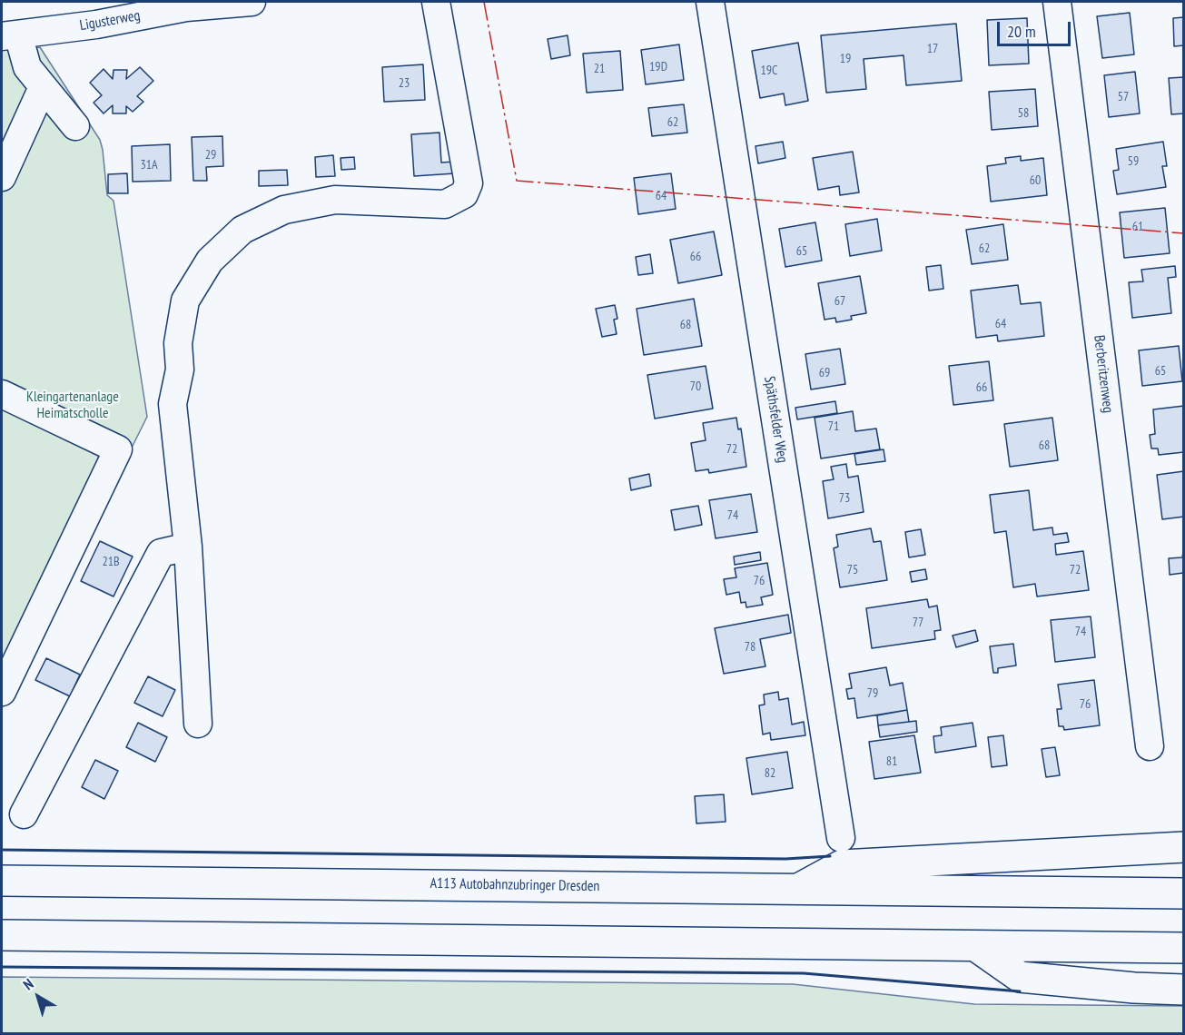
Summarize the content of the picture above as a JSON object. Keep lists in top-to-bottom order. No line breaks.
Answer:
{"streets":{"highway":["A113 Autobahnzubringer Dresden"],"street":["Ligusterweg","Berberitzenweg","Späthsfelder Weg"]},"parks":["Kleingartenanlage Heimatscholle"],"house_numbers":["17","19","19D","21","19C","23","57","58","62","29","59","31A","60","64","61","62","65","66","67","64","68","65","69","70","66","71","68","72","73","74","21B","75","72","76","77","74","78","79","76","81","82"],"scale_bar":"20 m","north":"top left"}
